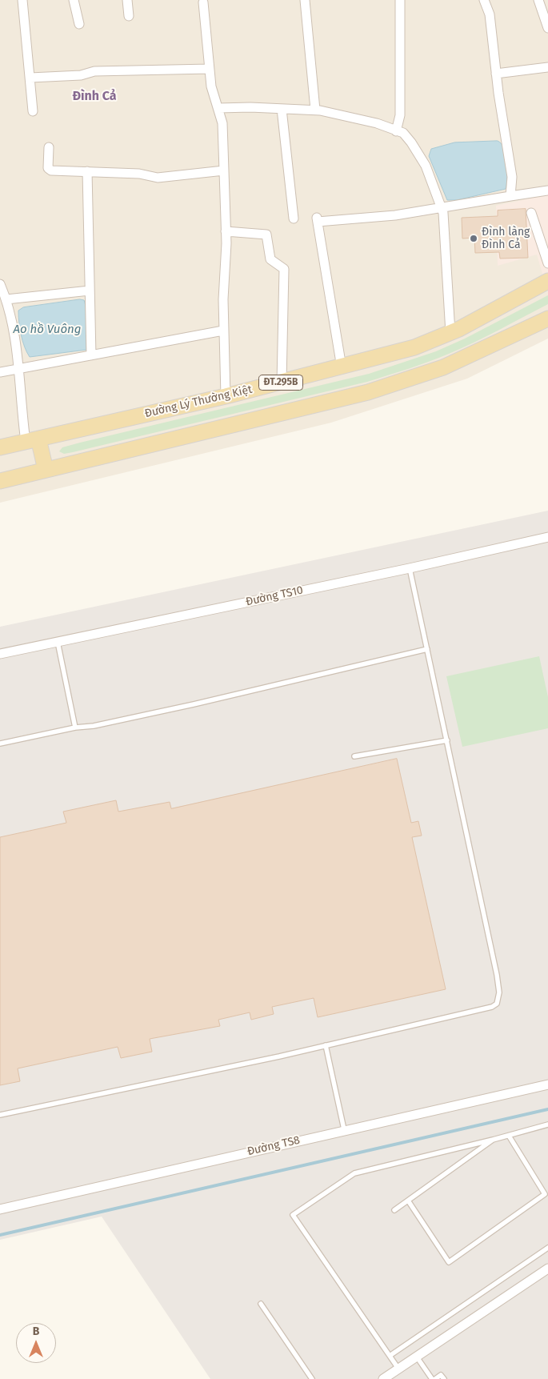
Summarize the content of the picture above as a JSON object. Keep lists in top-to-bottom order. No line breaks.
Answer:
{"streets":{"main road":["ĐT.295B","Đường Lý Thường Kiệt"],"street":["Đường TS10","Đường TS8"]},"districts":["Đình Cả"],"water":["Ao hồ Vuông"],"places":["Đình làng Đình Cả"],"north":"top"}
